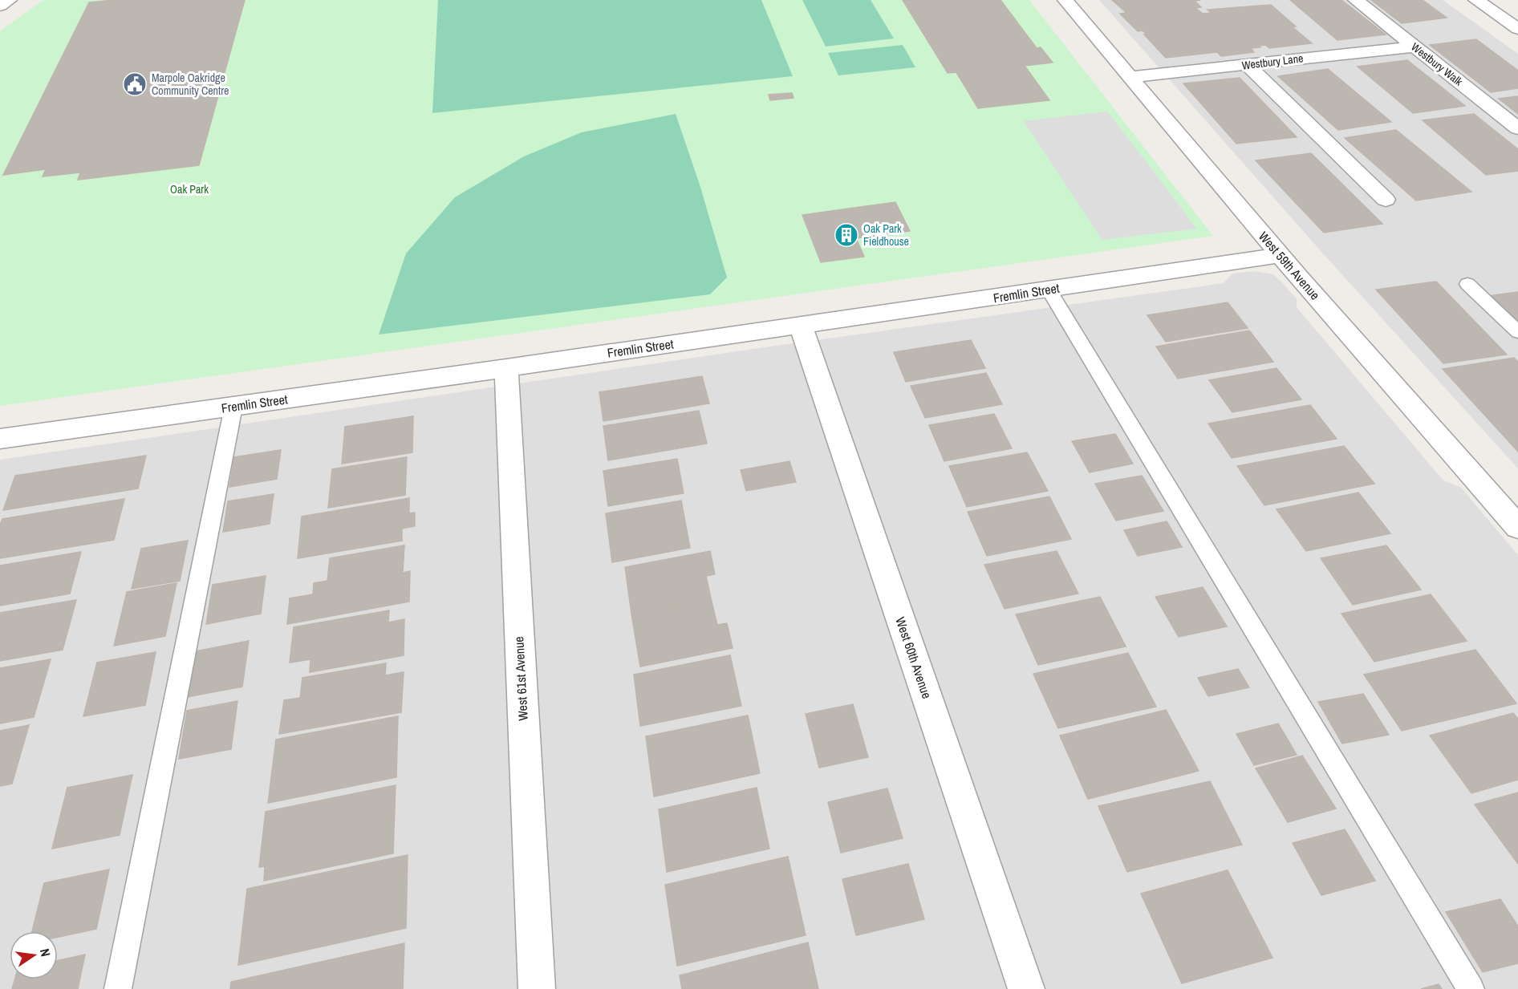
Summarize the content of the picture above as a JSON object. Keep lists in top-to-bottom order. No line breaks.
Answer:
{"streets":{"street":["Westbury Lane","Westbury Walk","West 59th Avenue","Fremlin Street","West 60th Avenue","West 61st Avenue"]},"crossings":[["Westbury Lane","Westbury Walk"],["Westbury Lane","West 59th Avenue"],["West 59th Avenue","Fremlin Street"],["Fremlin Street","West 60th Avenue"],["Fremlin Street","West 61st Avenue"]],"parks":["Oak Park"],"places":{"public building":["Marpole Oakridge Community Centre"],"building":["Oak Park Fieldhouse"]},"north":"right"}
